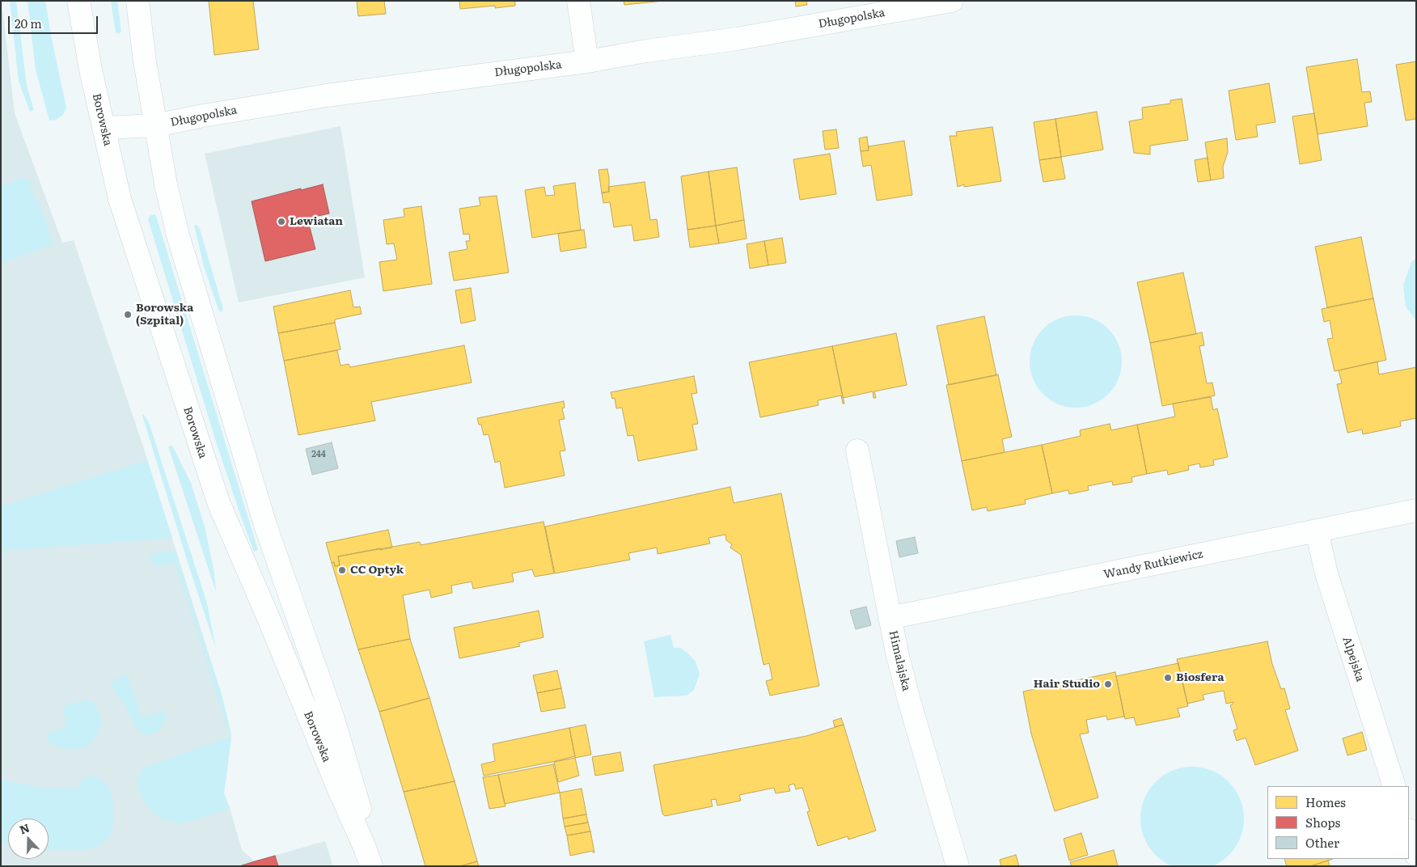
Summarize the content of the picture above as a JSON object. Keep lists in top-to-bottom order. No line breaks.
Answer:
{"streets":{"street":["Długopolska","Borowska","Wandy Rutkiewicz","Alpejska","Himalajska"]},"crossings":[["Długopolska","Borowska"],["Wandy Rutkiewicz","Alpejska"],["Wandy Rutkiewicz","Himalajska"]],"places":["Lewiatan","Borowska (Szpital)","CC Optyk","Biosfera","Hair Studio"],"house_numbers":["244"],"legend":["Homes","Shops","Other"],"scale_bar":"20 m","north":"top"}
